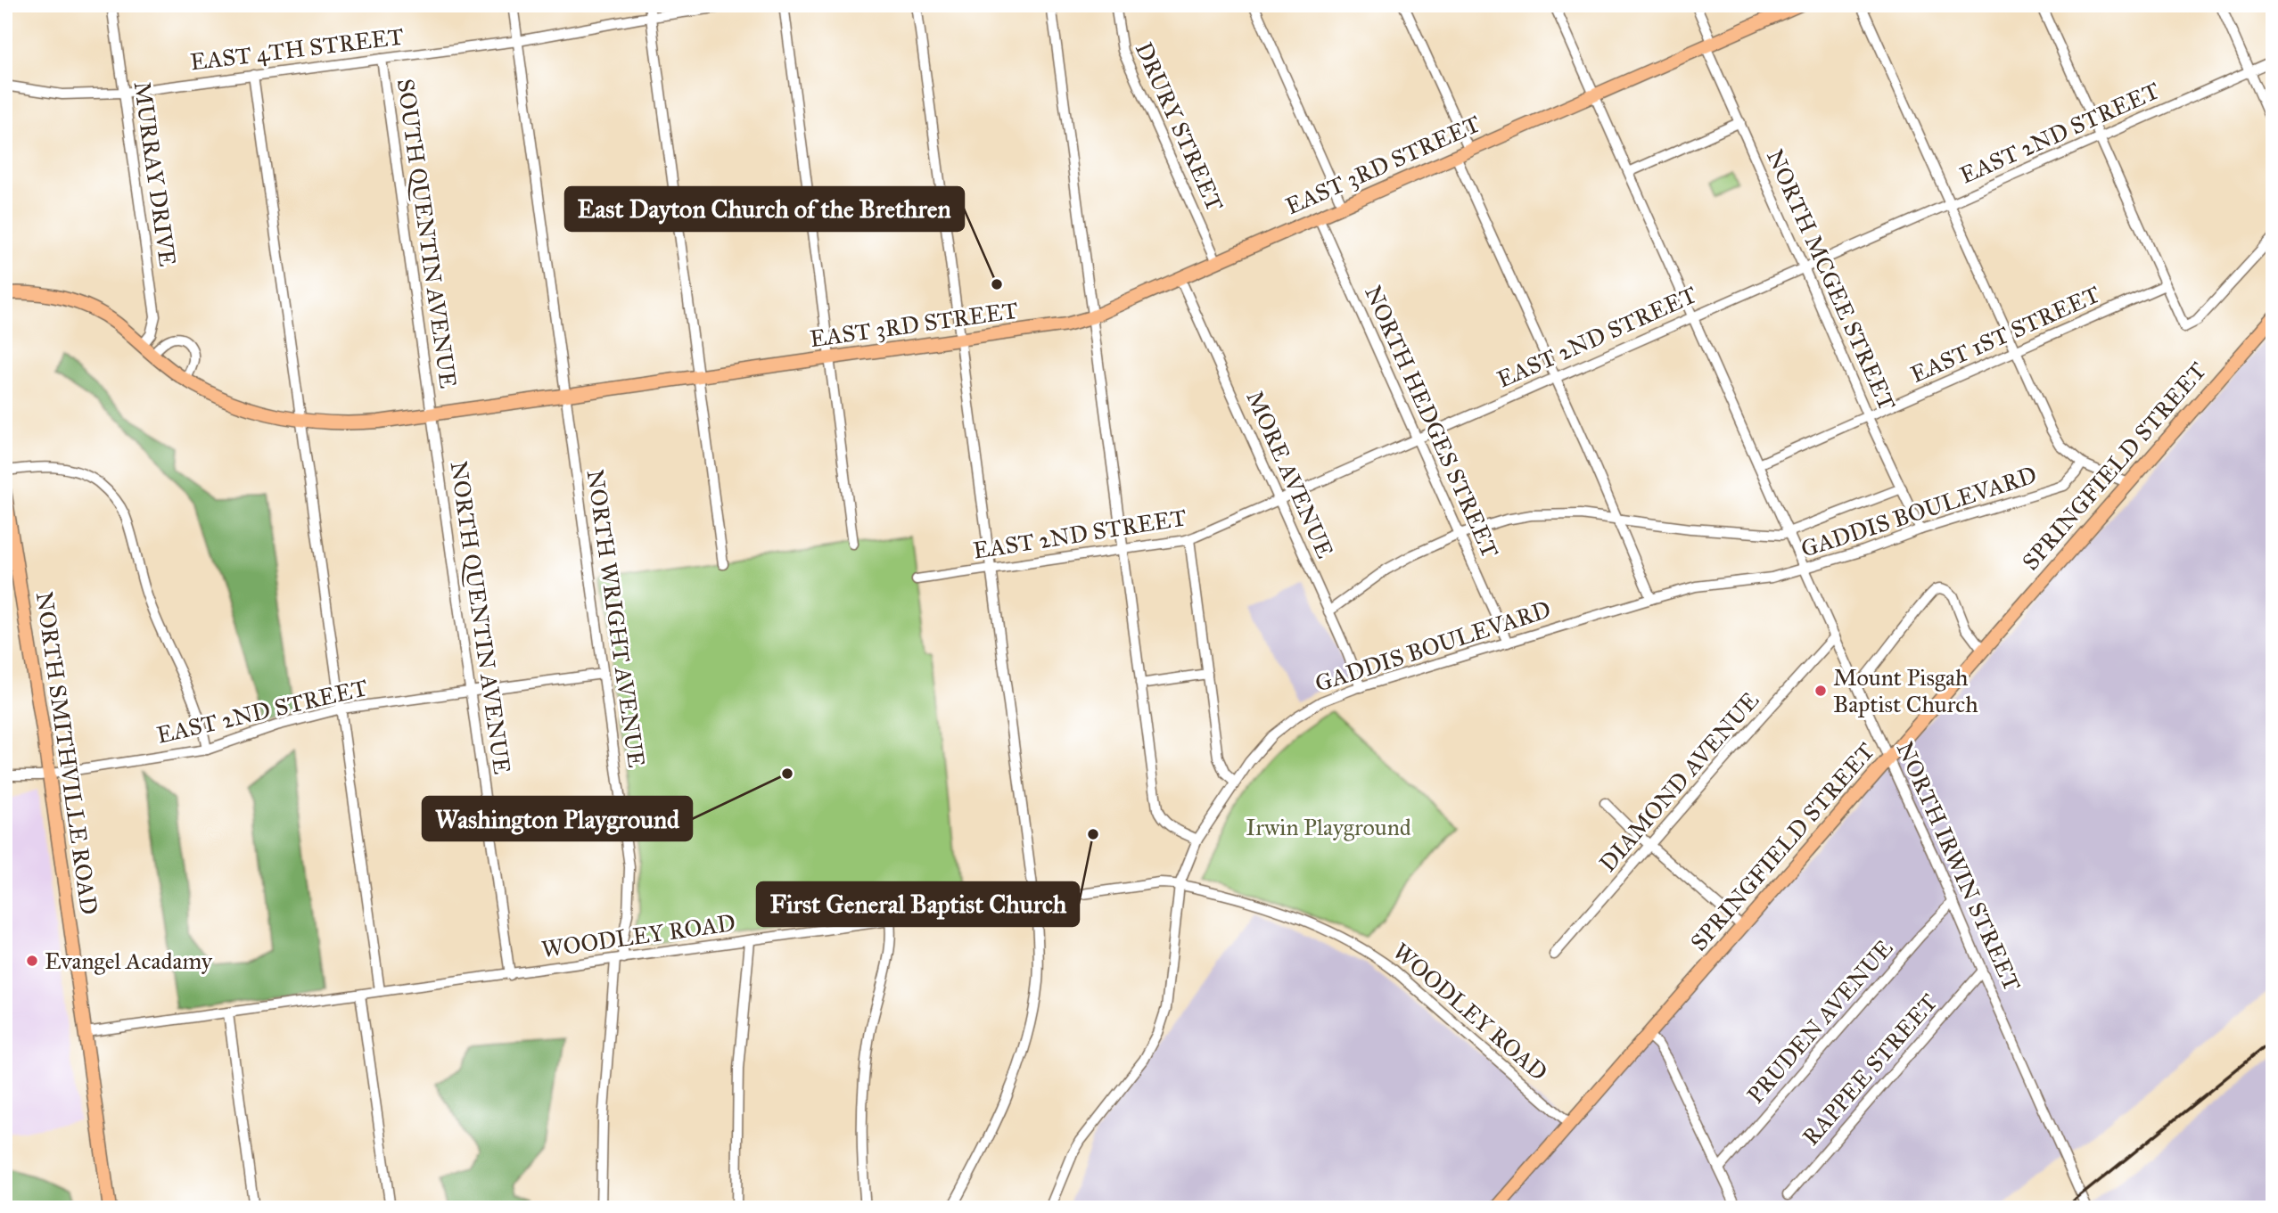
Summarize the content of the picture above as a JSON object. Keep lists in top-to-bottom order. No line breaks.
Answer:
{"streets":{"main road":["EAST 3RD STREET","SPRINGFIELD STREET","NORTH SMITHVILLE ROAD"],"street":["EAST 4TH STREET","DRURY STREET","EAST 2ND STREET","MURRAY DRIVE","SOUTH QUENTIN AVENUE","NORTH MCGEE STREET","EAST 1ST STREET","NORTH HEDGES STREET","MORE AVENUE","GADDIS BOULEVARD","NORTH QUENTIN AVENUE","NORTH WRIGHT AVENUE","DIAMOND AVENUE","NORTH IRWIN STREET","WOODLEY ROAD","PRUDEN AVENUE","RAPPEE STREET"]},"crossings":[["EAST 4TH STREET","MURRAY DRIVE"],["EAST 4TH STREET","SOUTH QUENTIN AVENUE"],["EAST 4TH STREET","NORTH WRIGHT AVENUE"],["DRURY STREET","EAST 3RD STREET"],["EAST 2ND STREET","NORTH MCGEE STREET"],["EAST 2ND STREET","NORTH HEDGES STREET"],["EAST 2ND STREET","MORE AVENUE"],["EAST 2ND STREET","NORTH QUENTIN AVENUE"],["EAST 2ND STREET","NORTH WRIGHT AVENUE"],["EAST 2ND STREET","NORTH SMITHVILLE ROAD"],["EAST 2ND STREET","NORTH IRWIN STREET"],["EAST 3RD STREET","MURRAY DRIVE"],["EAST 3RD STREET","SOUTH QUENTIN AVENUE"],["EAST 3RD STREET","NORTH MCGEE STREET"],["EAST 3RD STREET","NORTH HEDGES STREET"],["EAST 3RD STREET","MORE AVENUE"],["EAST 3RD STREET","NORTH QUENTIN AVENUE"],["EAST 3RD STREET","NORTH WRIGHT AVENUE"],["EAST 3RD STREET","NORTH IRWIN STREET"],["SOUTH QUENTIN AVENUE","NORTH QUENTIN AVENUE"],["NORTH MCGEE STREET","EAST 1ST STREET"],["NORTH MCGEE STREET","GADDIS BOULEVARD"],["EAST 1ST STREET","NORTH IRWIN STREET"],["NORTH HEDGES STREET","GADDIS BOULEVARD"],["SPRINGFIELD STREET","NORTH IRWIN STREET"],["SPRINGFIELD STREET","WOODLEY ROAD"],["MORE AVENUE","GADDIS BOULEVARD"],["GADDIS BOULEVARD","NORTH IRWIN STREET"],["GADDIS BOULEVARD","WOODLEY ROAD"],["NORTH QUENTIN AVENUE","WOODLEY ROAD"],["NORTH WRIGHT AVENUE","WOODLEY ROAD"],["NORTH SMITHVILLE ROAD","WOODLEY ROAD"],["DIAMOND AVENUE","NORTH IRWIN STREET"],["NORTH IRWIN STREET","PRUDEN AVENUE"],["NORTH IRWIN STREET","RAPPEE STREET"]],"parks":["Irwin Playground"],"places":["East Dayton Church of the Brethren","Mount Pisgah Baptist Church","Washington Playground","First General Baptist Church","Evangel Acadamy"]}
